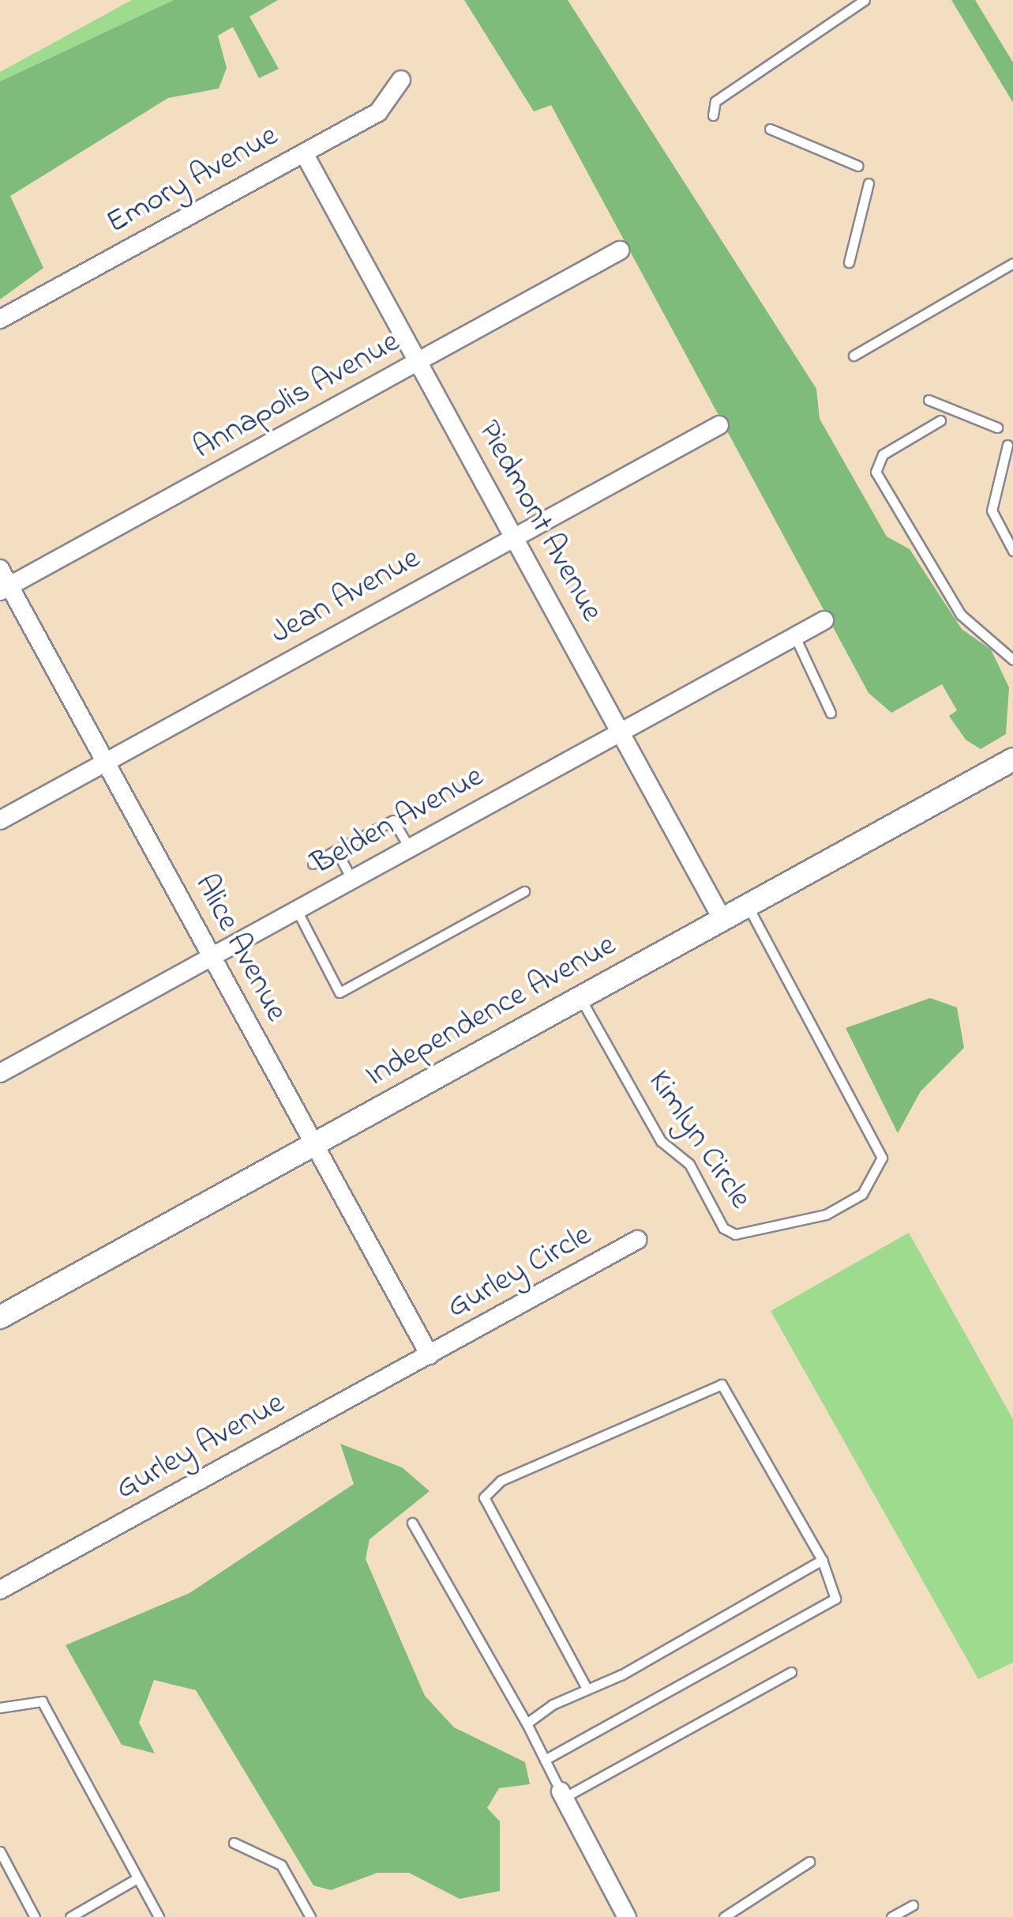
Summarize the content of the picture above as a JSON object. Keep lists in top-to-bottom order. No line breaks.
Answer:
{"streets":{"street":["Emory Avenue","Annapolis Avenue","Piedmont Avenue","Jean Avenue","Belden Avenue","Alice Avenue","Independence Avenue","Gurley Circle","Gurley Avenue"],"lane":["Kimlyn Circle"]},"crossings":[["Emory Avenue","Piedmont Avenue"],["Annapolis Avenue","Piedmont Avenue"],["Annapolis Avenue","Alice Avenue"],["Piedmont Avenue","Jean Avenue"],["Piedmont Avenue","Belden Avenue"],["Piedmont Avenue","Independence Avenue"],["Jean Avenue","Alice Avenue"],["Belden Avenue","Alice Avenue"],["Alice Avenue","Independence Avenue"],["Alice Avenue","Gurley Circle"],["Alice Avenue","Gurley Avenue"],["Independence Avenue","Kimlyn Circle"],["Gurley Circle","Gurley Avenue"]]}
